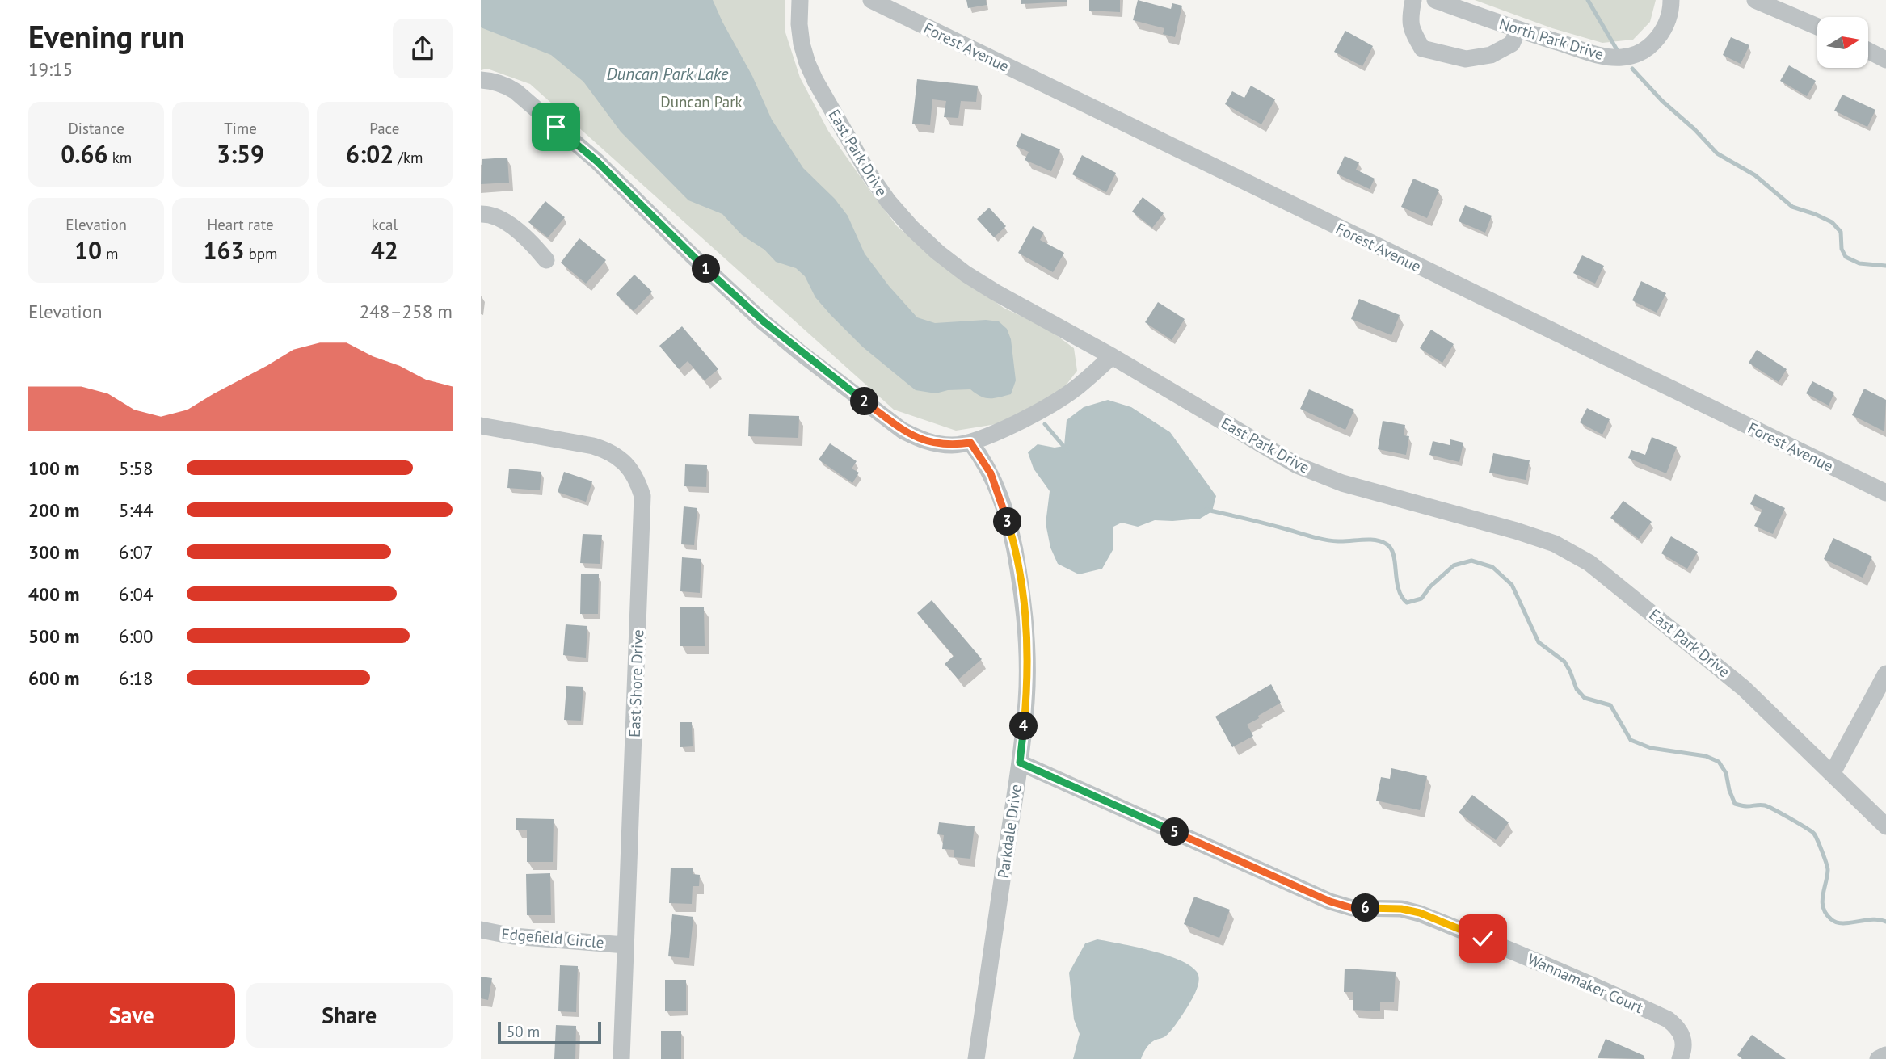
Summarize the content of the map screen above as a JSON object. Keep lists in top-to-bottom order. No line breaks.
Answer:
{"streets":{"street":["North Park Drive","Forest Avenue","East Park Drive","East Shore Drive","Parkdale Drive","Edgefield Circle","Wannamaker Court"]},"crossings":[["East Shore Drive","Edgefield Circle"],["Parkdale Drive","Wannamaker Court"]],"water":["Duncan Park Lake"],"parks":["Duncan Park"],"scale_bar":"50 m","north":"right","page":{"heading":["Evening run","19:15"],"stats":[["Distance","0.66 km"],["Time","3:59"],["Pace","6:02 /km"],["Elevation","10 m"],["Heart rate","163 bpm"],["kcal","42"]],"pins":["1","2","3","4","5","6"],"chart":["Elevation","248–258 m"],"list":[{"name":"100 m","note":"5:58"},{"name":"200 m","note":"5:44"},{"name":"300 m","note":"6:07"},{"name":"400 m","note":"6:04"},{"name":"500 m","note":"6:00"},{"name":"600 m","note":"6:18"}],"buttons":["Save","Share"],"scale":"50 m"}}
